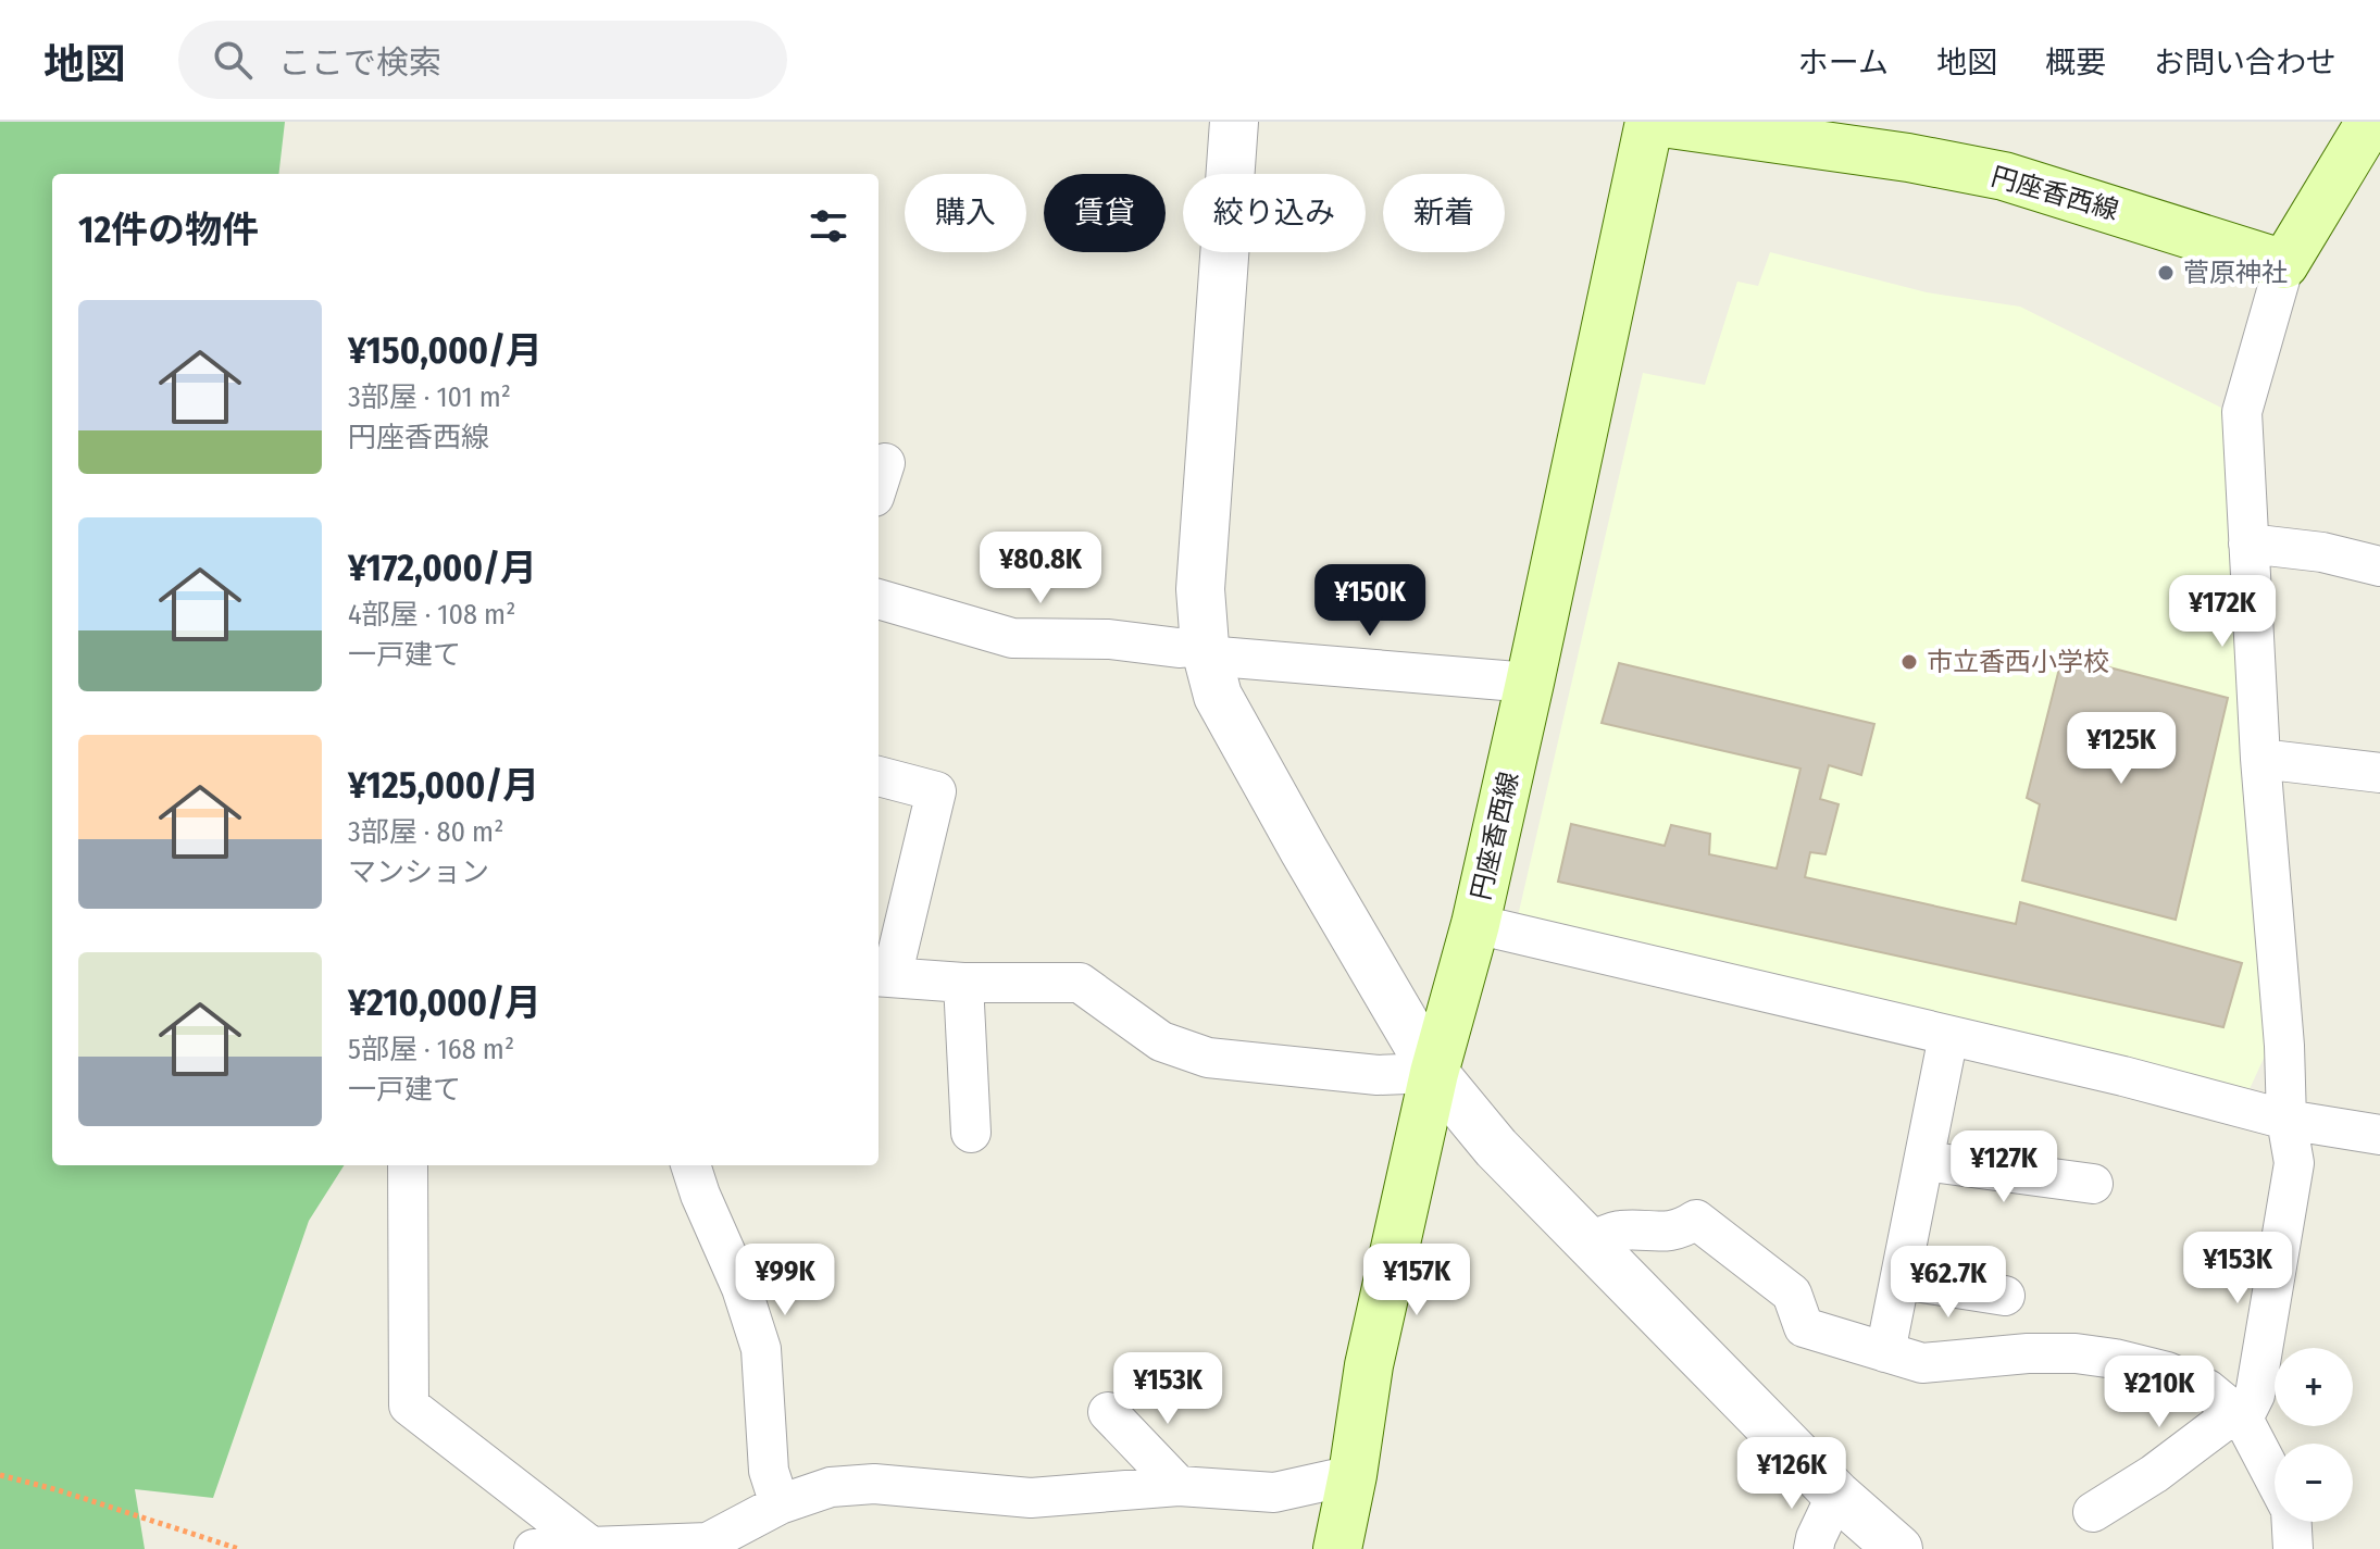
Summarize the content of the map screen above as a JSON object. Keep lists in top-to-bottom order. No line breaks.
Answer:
{"streets":{"main road":["円座香西線"]},"places":["菅原神社","市立香西小学校"],"page":{"header":"地図","search":"ここで検索","nav":["ホーム","地図","概要","お問い合わせ"],"chip":["購入","賃貸","絞り込み","新着"],"heading":"12件の物件","list":[{"name":"¥150,000/月","note":"3部屋 · 101 m² · 円座香西線"},{"name":"¥172,000/月","note":"4部屋 · 108 m² · 一戸建て"},{"name":"¥125,000/月","note":"3部屋 · 80 m² · マンション"},{"name":"¥210,000/月","note":"5部屋 · 168 m² · 一戸建て"}],"price":["¥80.8K","¥150K","¥172K","¥125K","¥127K","¥153K","¥99K","¥157K","¥62.7K","¥153K","¥210K","¥126K"],"map_buttons":["+","−"]}}
